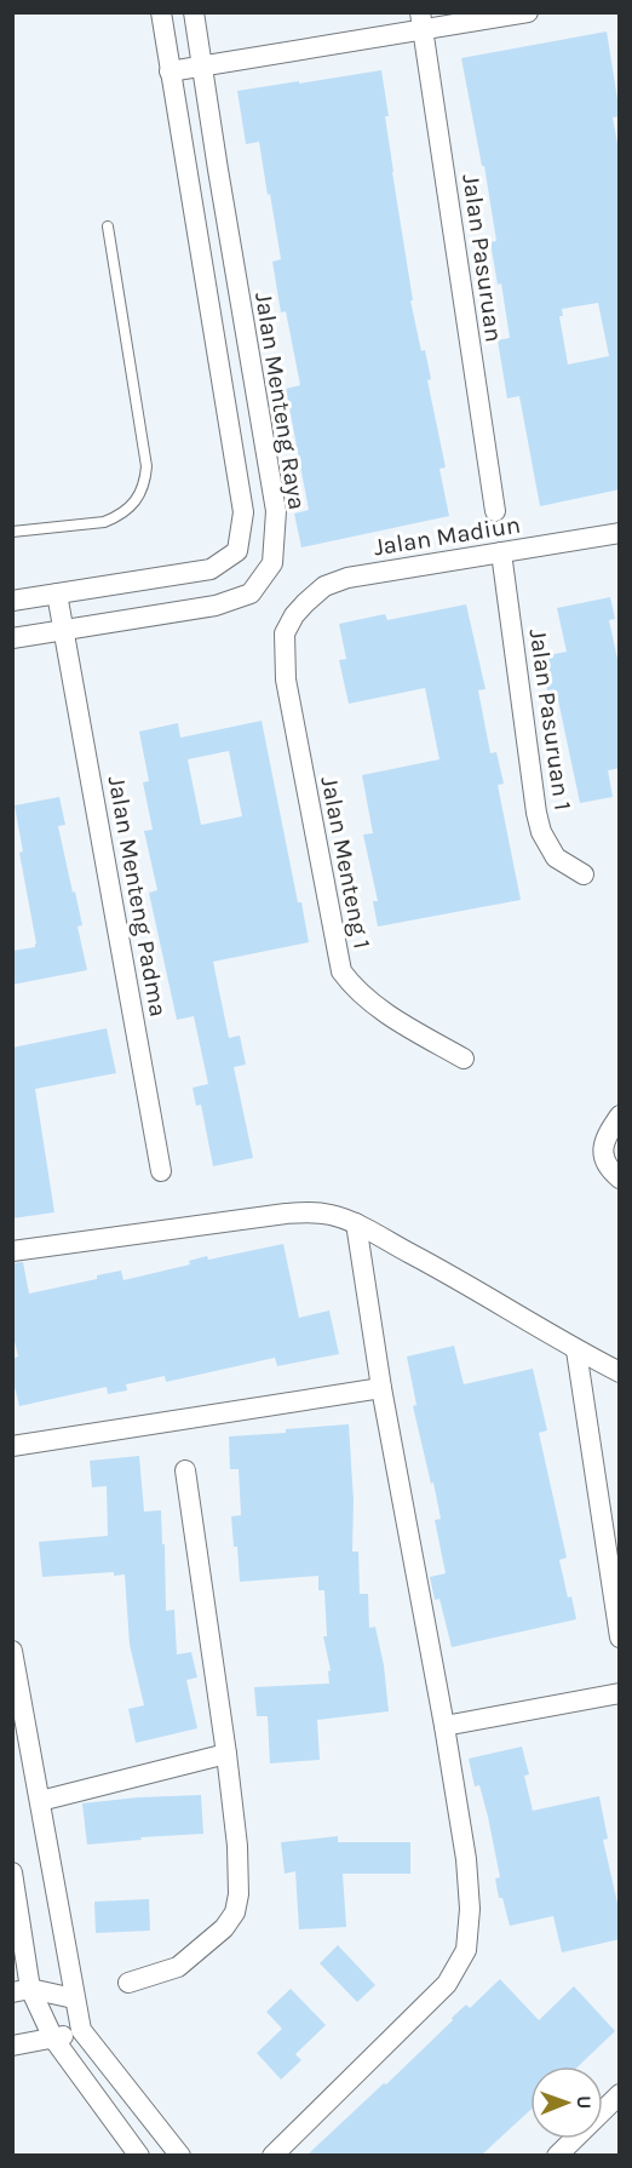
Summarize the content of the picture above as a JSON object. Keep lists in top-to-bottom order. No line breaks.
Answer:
{"streets":{"street":["Jalan Pasuruan","Jalan Menteng Raya","Jalan Madiun","Jalan Pasuruan 1","Jalan Menteng 1","Jalan Menteng Padma"]},"crossings":[["Jalan Menteng Raya","Jalan Menteng Padma"],["Jalan Madiun","Jalan Pasuruan 1"],["Jalan Madiun","Jalan Menteng 1"]],"north":"right"}
